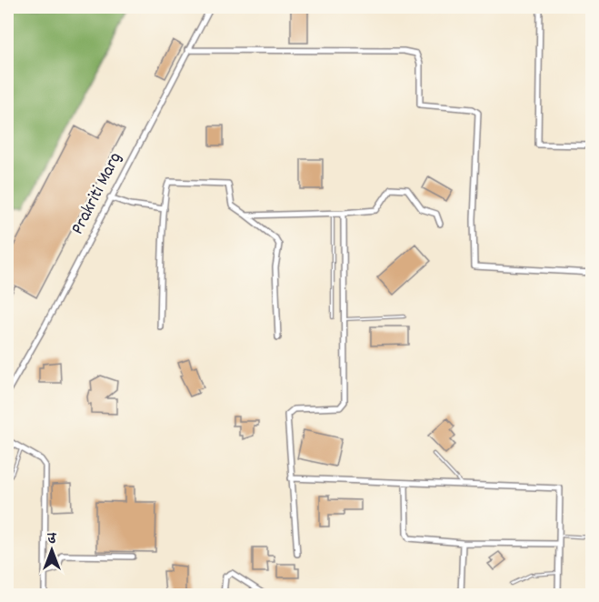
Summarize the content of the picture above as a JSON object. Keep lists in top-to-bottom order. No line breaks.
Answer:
{"streets":{"street":["Prakriti Marg"]},"north":"top"}
